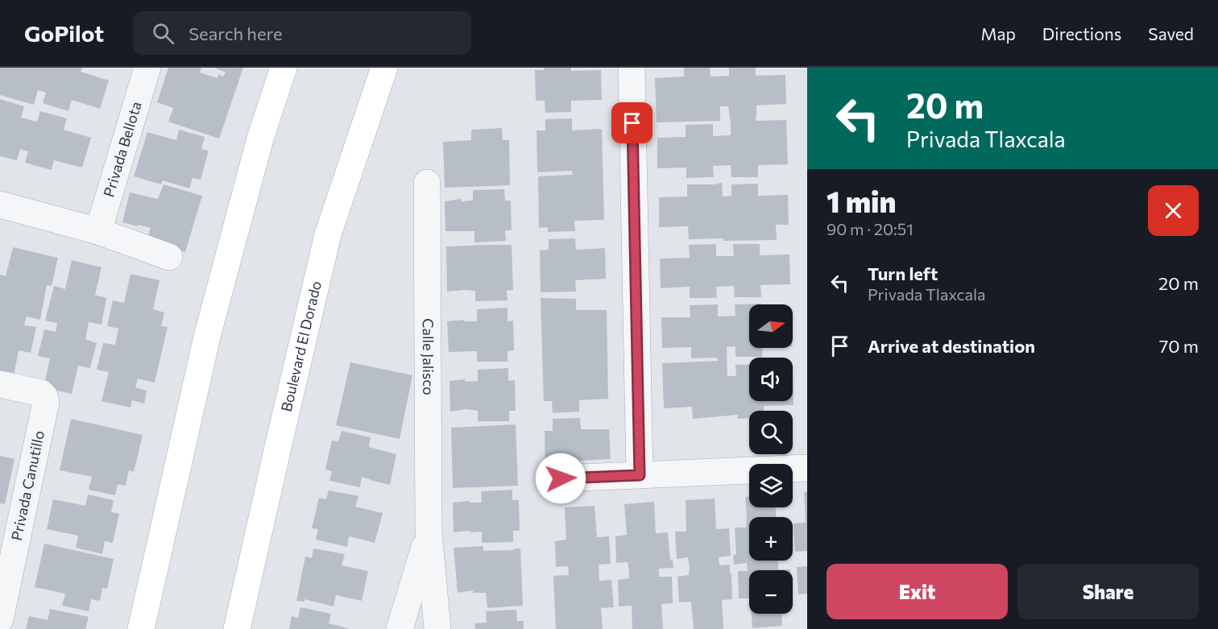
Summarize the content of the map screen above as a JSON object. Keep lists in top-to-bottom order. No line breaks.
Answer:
{"streets":{"main road":["Boulevard El Dorado"],"street":["Privada Bellota","Calle Jalisco","Privada Canutillo"]},"north":"right","page":{"header":"GoPilot","search":"Search here","nav":["Map","Directions","Saved"],"turn":["20 m","Privada Tlaxcala"],"heading":["1 min","90 m · 20:51"],"list":[{"name":"Turn left","note":"Privada Tlaxcala","value":"20 m"},{"name":"Arrive at destination","value":"70 m"}],"map_buttons":["+","−"],"buttons":["Exit","Share"]}}
